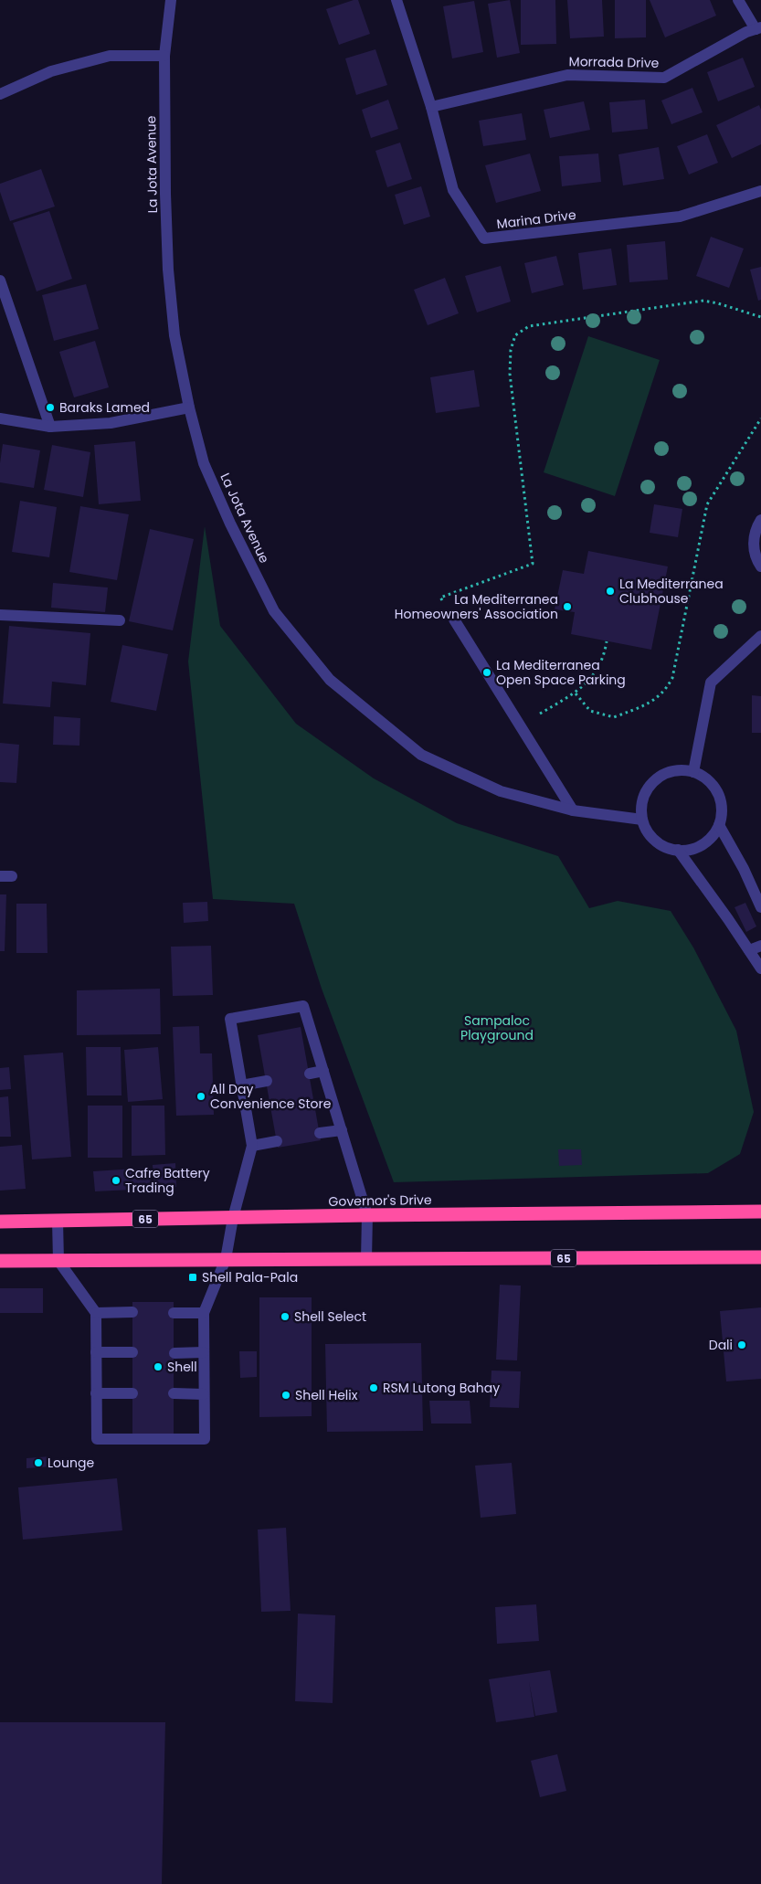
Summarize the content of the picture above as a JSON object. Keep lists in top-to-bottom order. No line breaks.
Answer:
{"streets":{"highway":["Governor's Drive","65"],"street":["Morrada Drive","La Jota Avenue","Marina Drive"]},"crossings":[["Morrada Drive","Marina Drive"]],"parks":["Sampaloc Playground"],"places":{"other":["Baraks Lamed","La Mediterranea Clubhouse","La Mediterranea Homeowners' Association","La Mediterranea Open Space Parking","All Day Convenience Store","Cafre Battery Trading","Shell Select","Dali","Shell","RSM Lutong Bahay","Shell Helix","Lounge"],"transit":["Shell Pala-Pala"]}}
